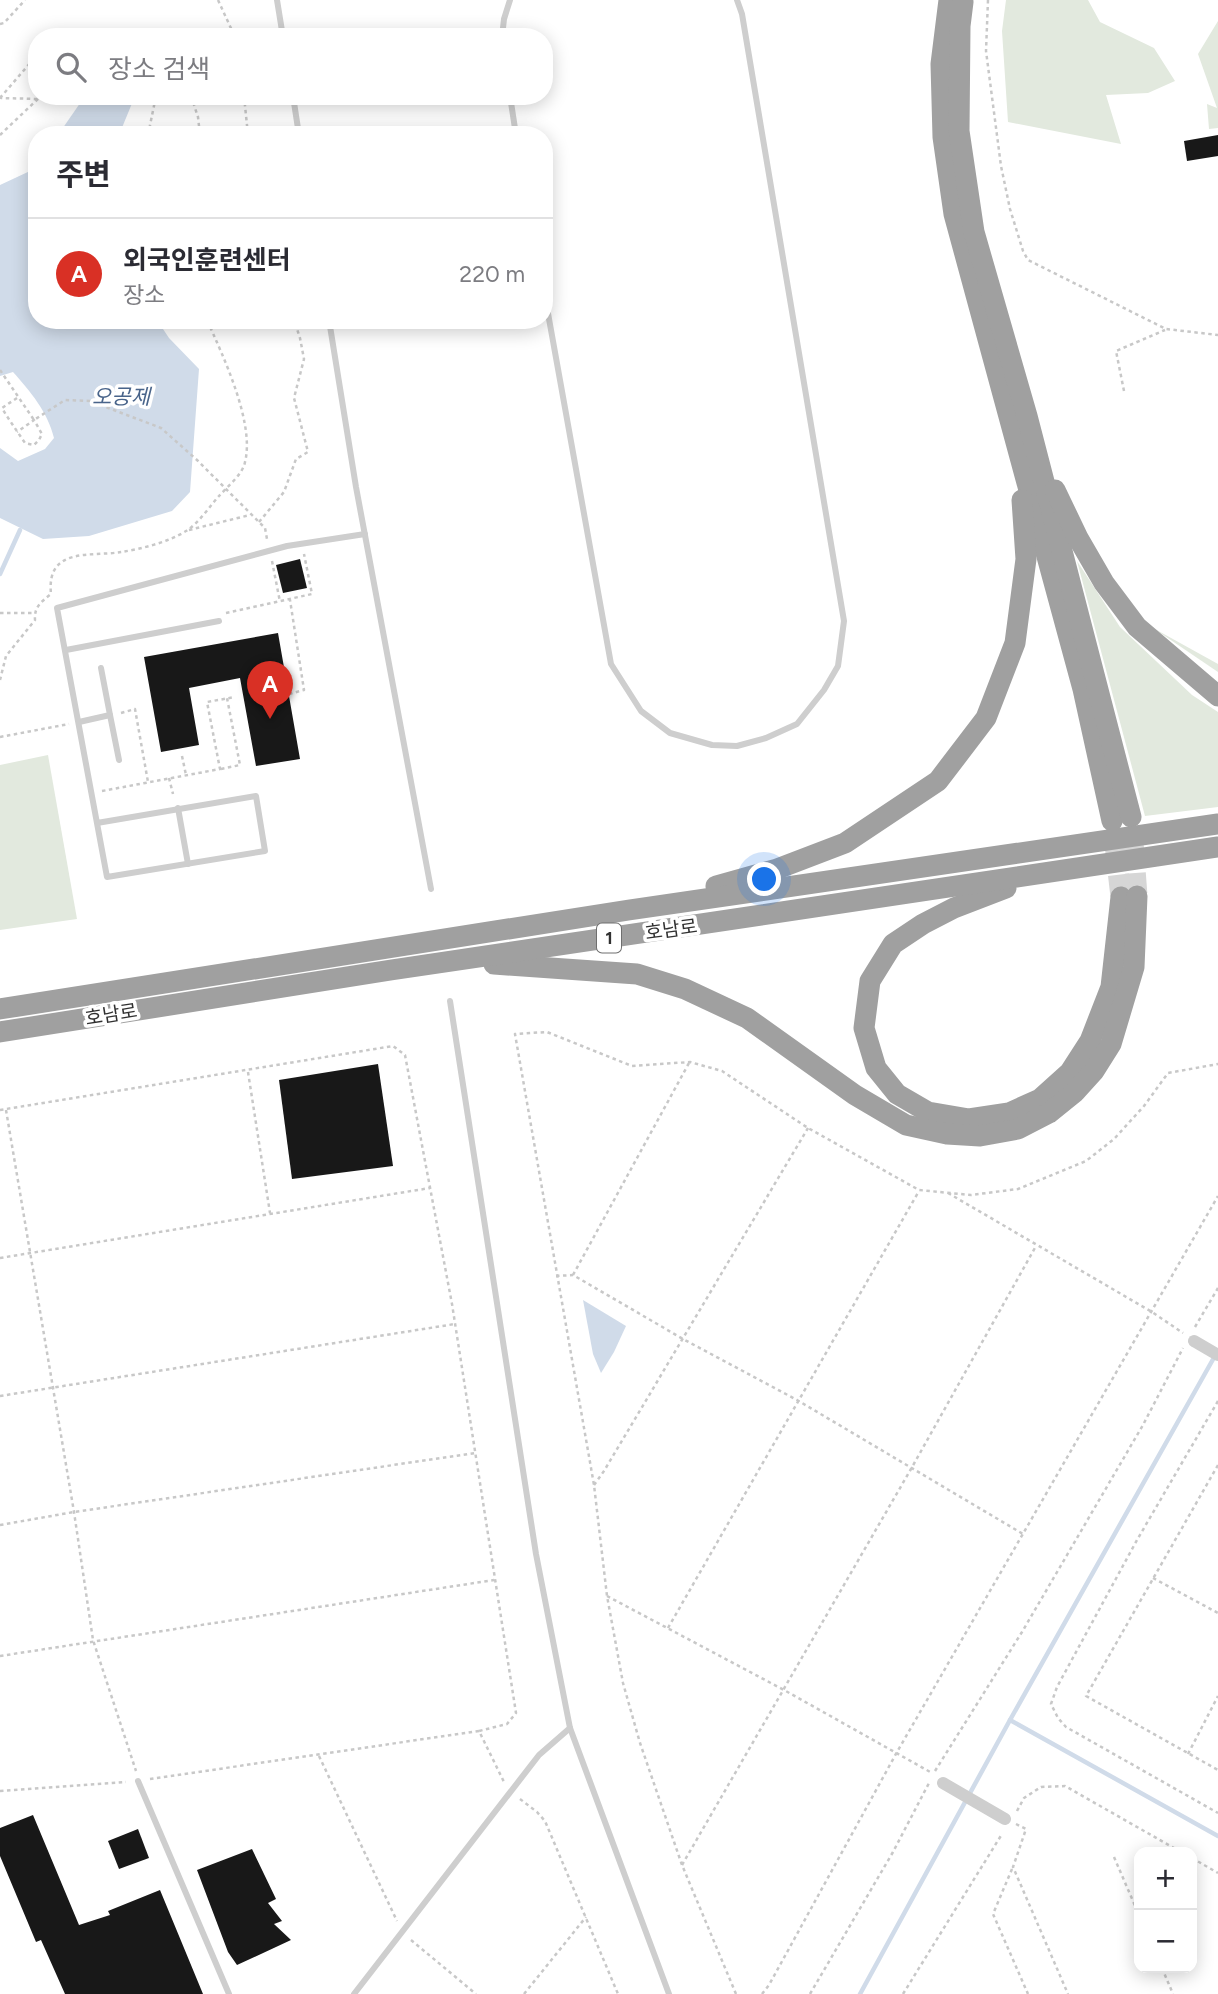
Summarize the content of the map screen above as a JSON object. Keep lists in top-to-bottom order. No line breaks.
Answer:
{"streets":{"highway":["호남로","1"]},"water":["오공제"],"page":{"search":"장소 검색","heading":"주변","list":[{"mark":"A","name":"외국인훈련센터","note":"장소","value":"220 m"}],"pins":"A","map_buttons":["+","−"]}}
